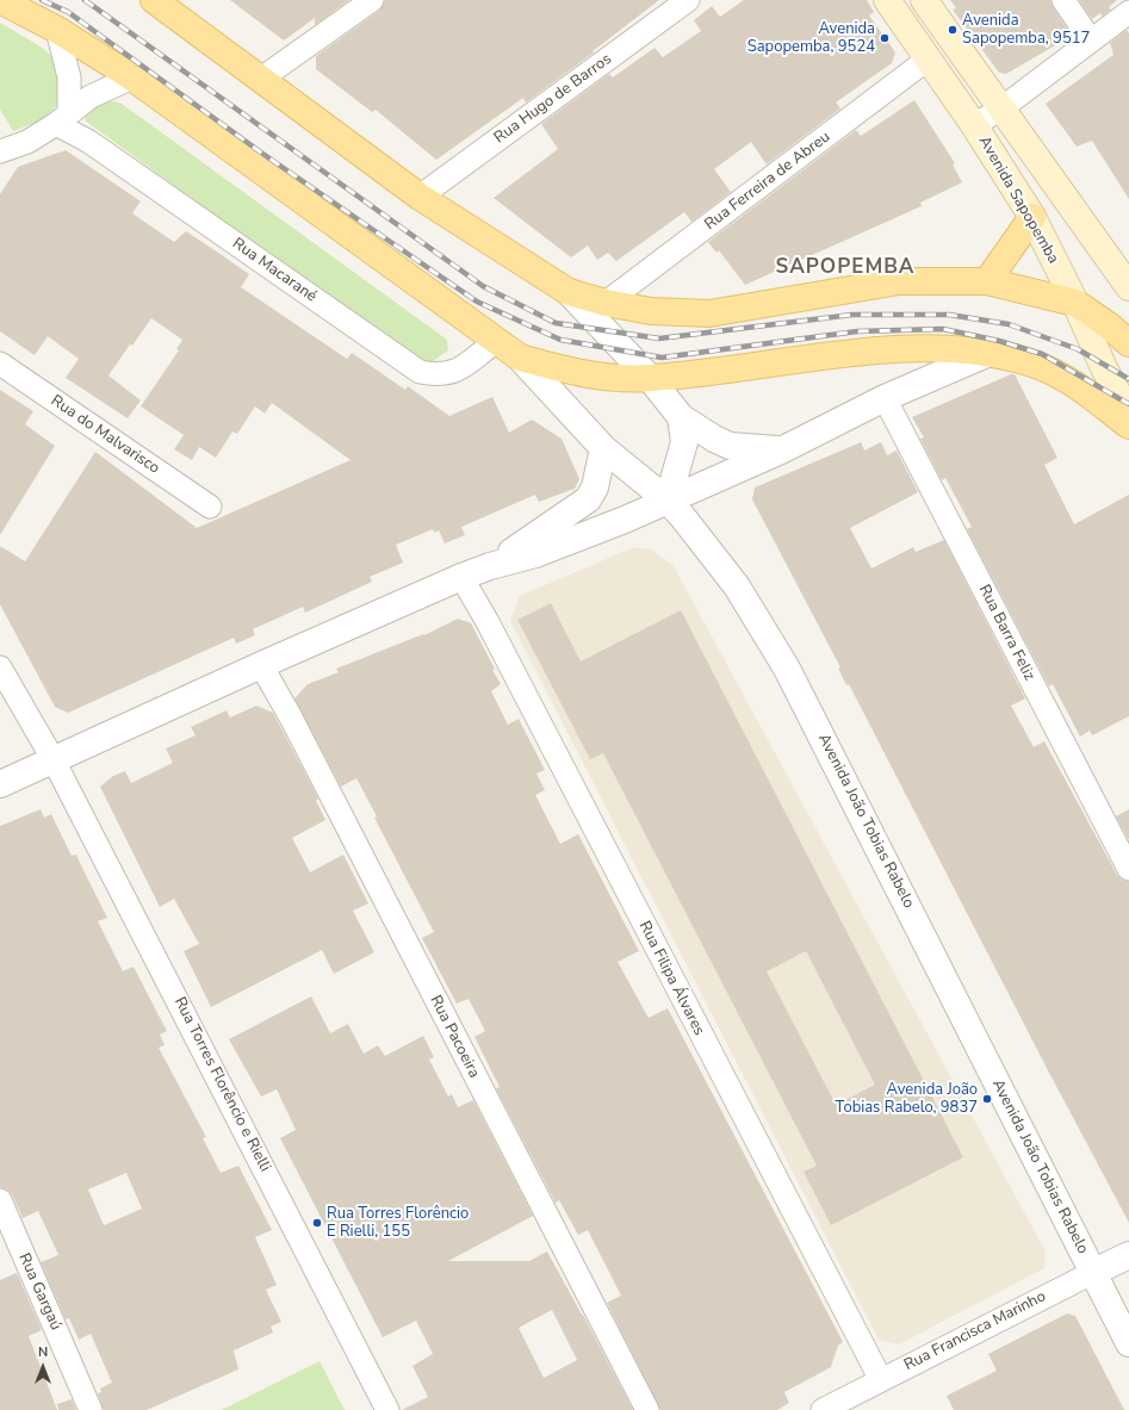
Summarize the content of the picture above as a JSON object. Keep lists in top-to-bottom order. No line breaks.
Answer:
{"streets":{"main road":["Avenida Sapopemba"],"street":["Rua Hugo de Barros","Rua Ferreira de Abreu","Rua Macarané","Rua do Malvarisco","Rua Barra Feliz","Avenida João Tobias Rabelo","Rua Filipa Álvares","Rua Pacoeira","Rua Torres Florêncio e Rielli","Rua Gargaú","Rua Francisca Marinho"]},"crossings":[["Rua Ferreira de Abreu","Avenida Sapopemba"],["Avenida João Tobias Rabelo","Rua Francisca Marinho"],["Rua Filipa Álvares","Rua Francisca Marinho"]],"districts":["SAPOPEMBA"],"places":["Avenida Sapopemba, 9517","Avenida Sapopemba, 9524","Avenida João Tobias Rabelo, 9837","Rua Torres Florêncio E Rielli, 155"],"north":"top"}
